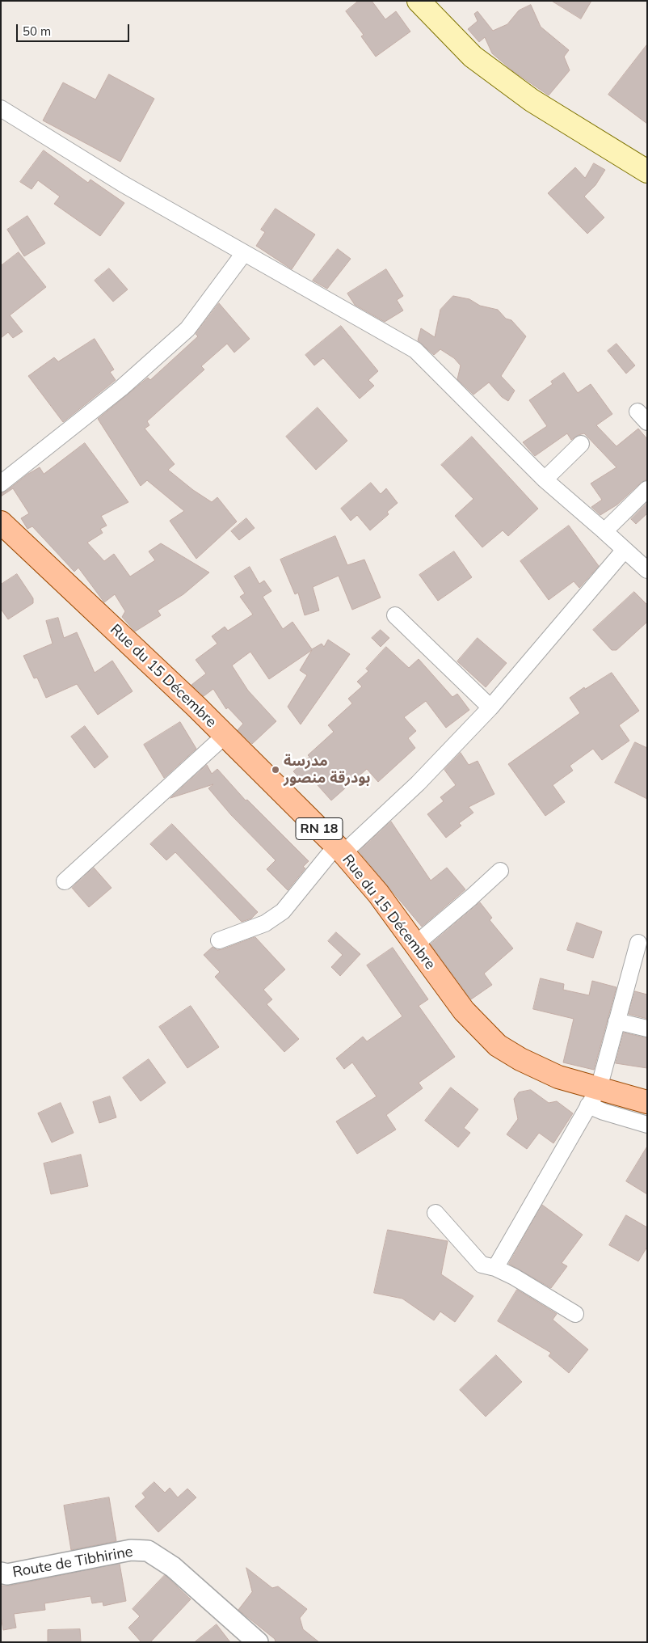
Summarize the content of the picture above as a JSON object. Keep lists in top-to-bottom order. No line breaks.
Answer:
{"streets":{"main road":["Rue du 15 Décembre","RN 18"],"street":["Route de Tibhirine"]},"places":["مدرسة بودرقة منصور"],"scale_bar":"50 m"}
